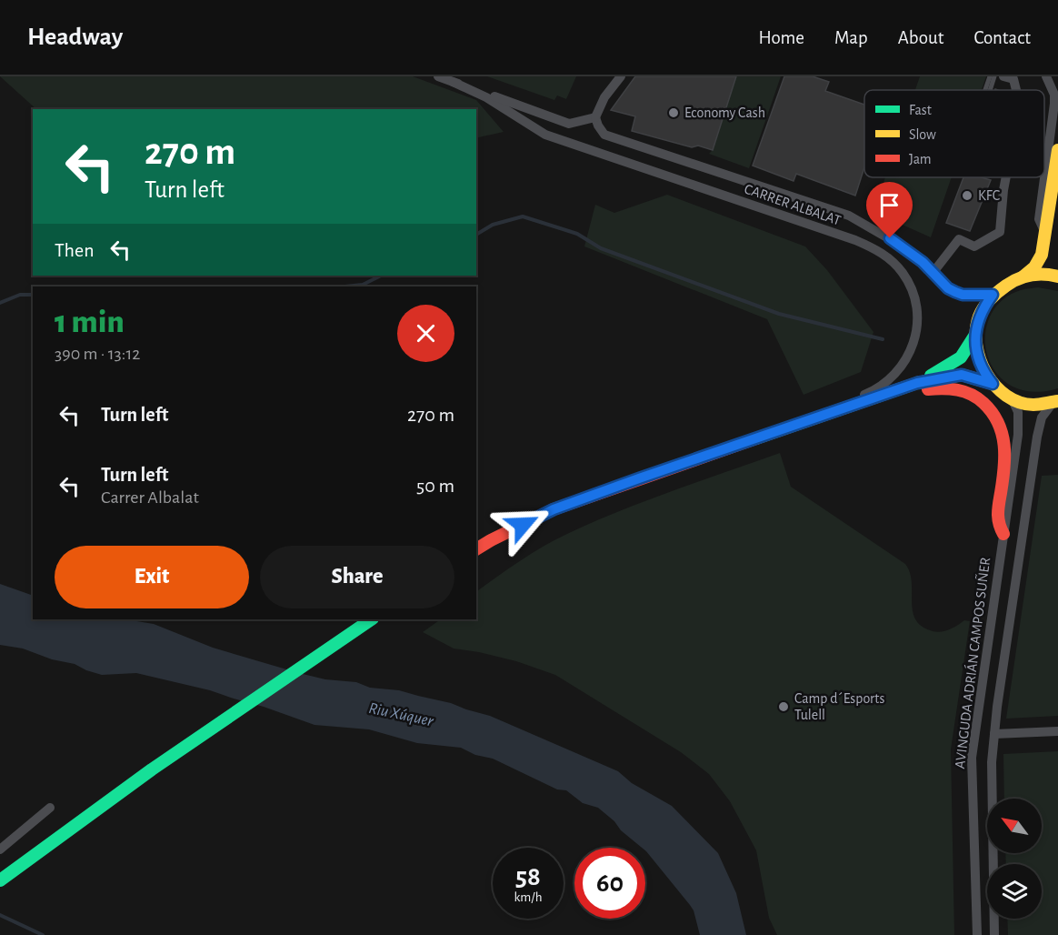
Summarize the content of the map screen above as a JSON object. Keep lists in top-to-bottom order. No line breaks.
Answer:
{"streets":{"street":["CARRER ALBALAT","AVINGUDA ADRIÁN CAMPOS SUÑER"]},"water":["Riu Xúquer"],"places":["Economy Cash","KFC","Camp d´Esports Tulell"],"legend":["Fast","Slow","Jam"],"north":"top left","page":{"header":"Headway","nav":["Home","Map","About","Contact"],"turn":["270 m","Turn left"],"then":"Then","heading":["1 min","390 m · 13:12"],"list":[{"name":"Turn left","value":"270 m"},{"name":"Turn left","note":"Carrer Albalat","value":"50 m"}],"buttons":["Exit","Share"],"speed":"58 km/h","limit":"60"}}
